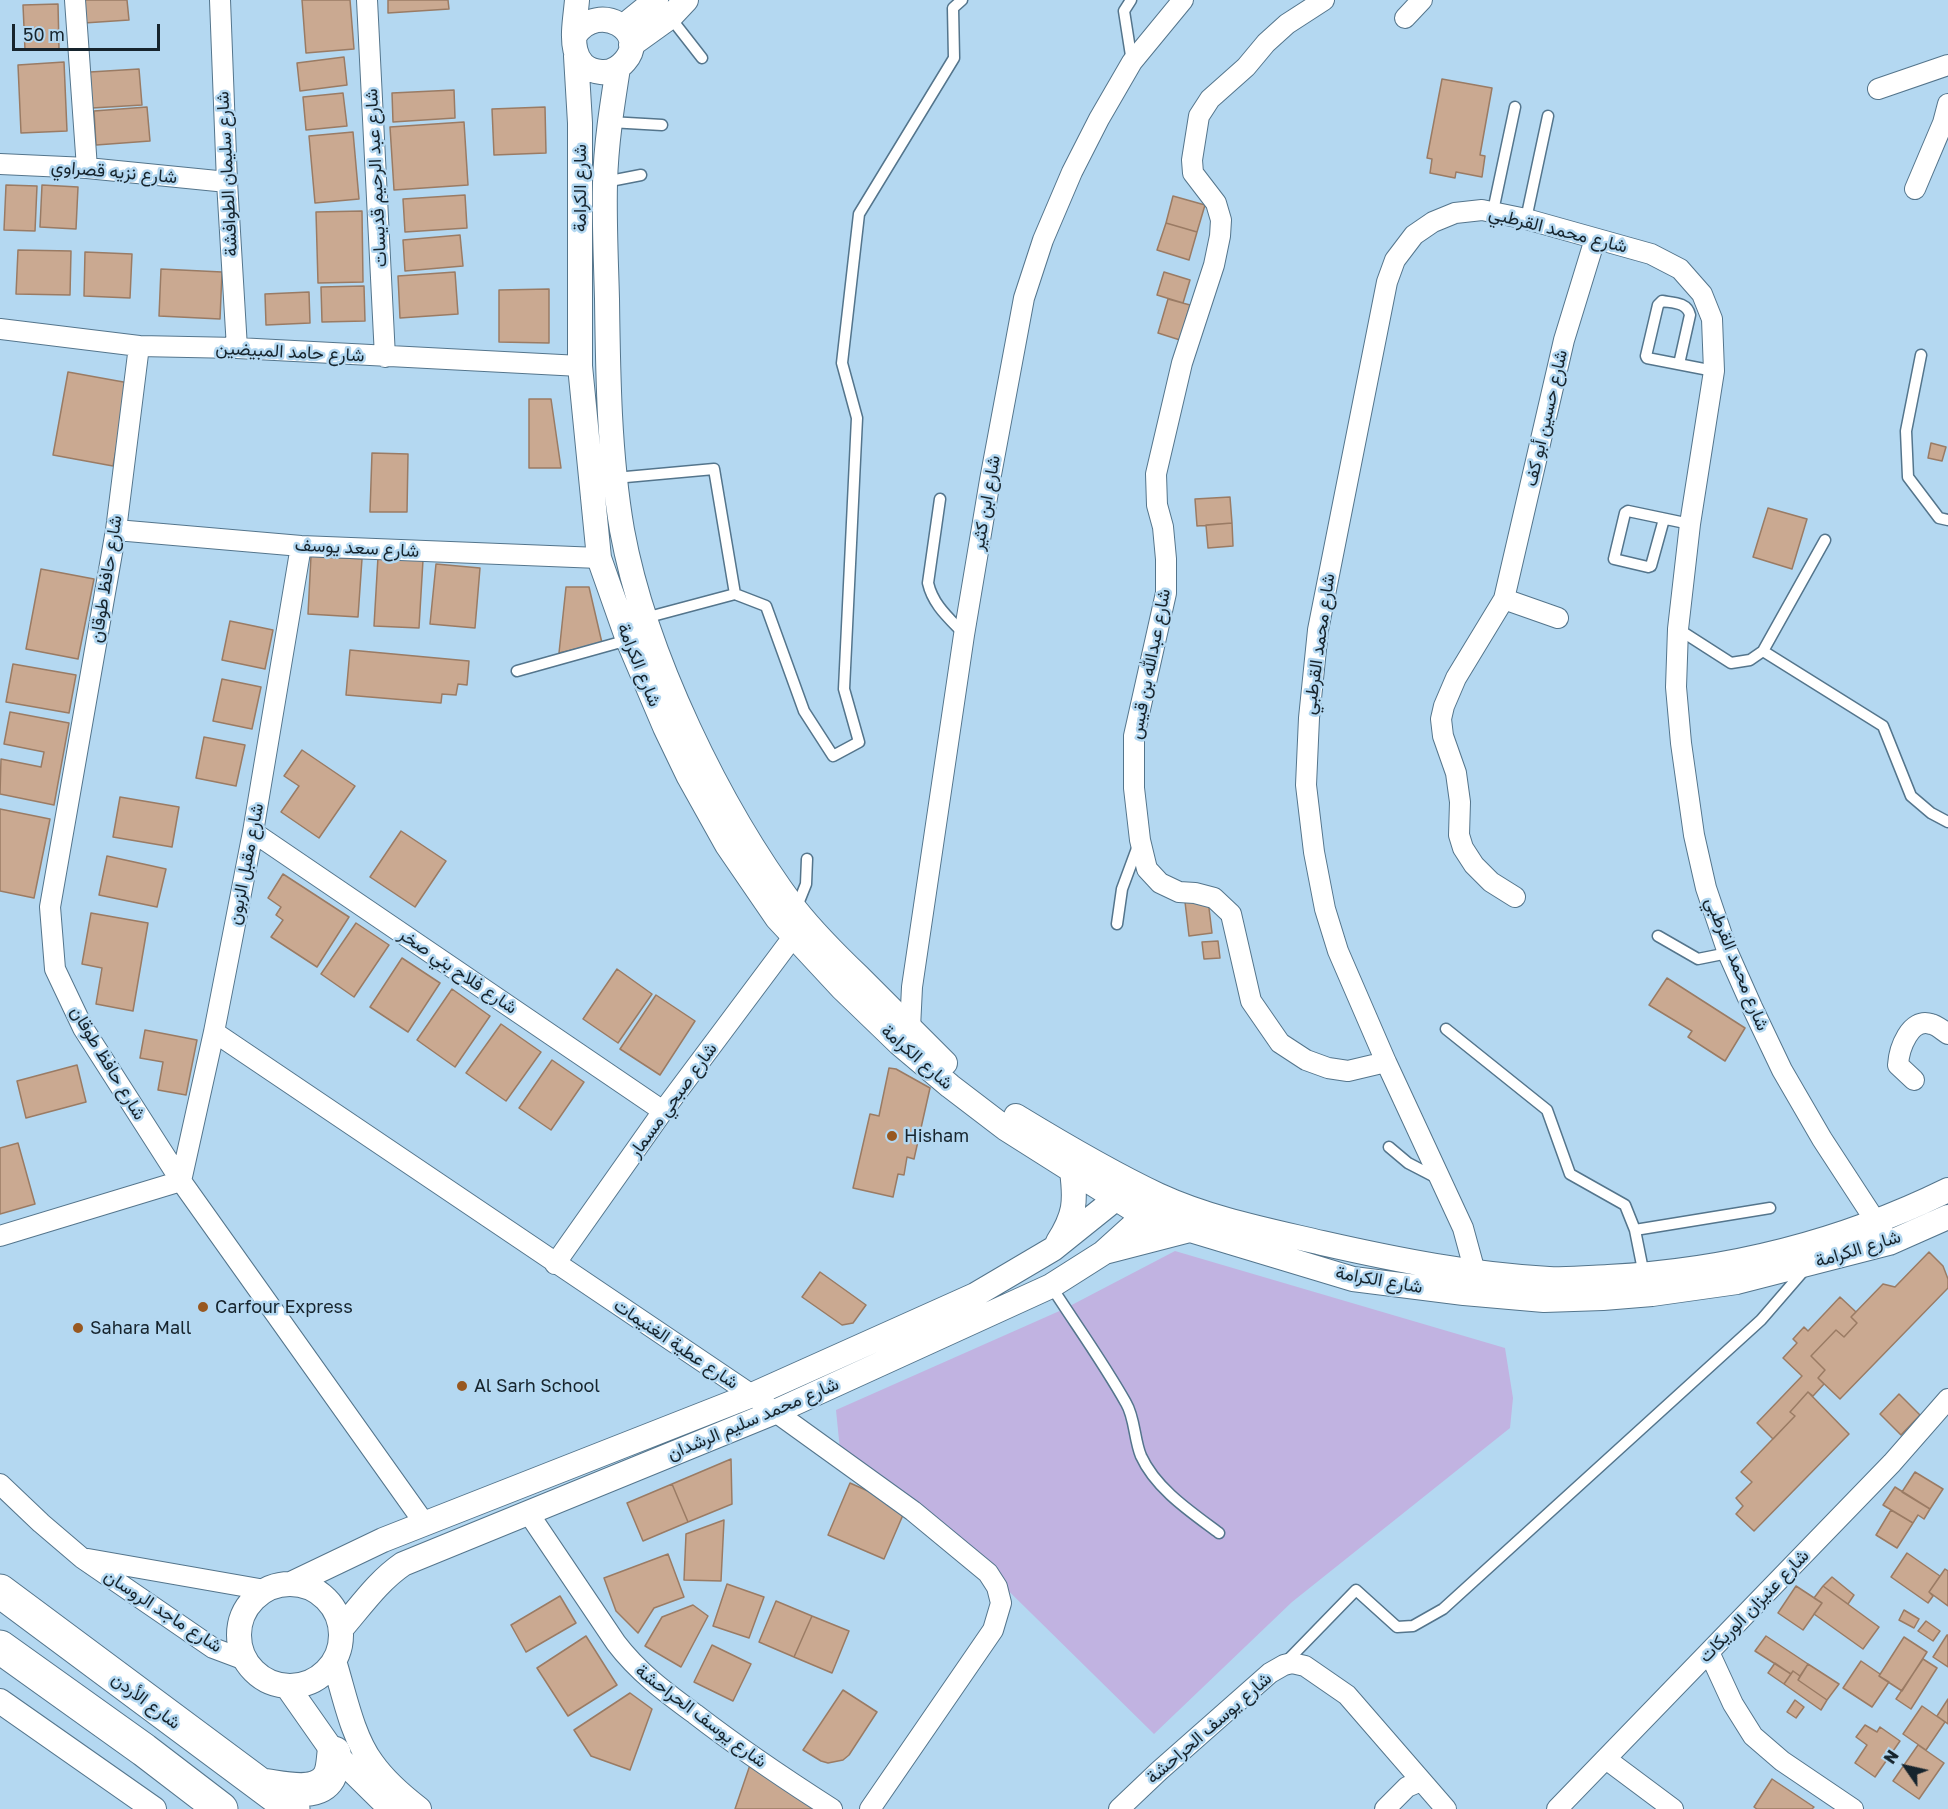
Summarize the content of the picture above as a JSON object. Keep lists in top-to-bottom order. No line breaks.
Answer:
{"streets":{"highway":["شارع الأردن"],"street":["شارع نزيه قصراوي","شارع سليمان الطوافشة","شارع عبد الرحيم قديسات","شارع الكرامة","شارع محمد القرطبي","شارع حامد المبيضين","شارع حسين أبو كف","شارع ابن كثير","شارع سعد يوسف","شارع حافظ طوقان","شارع عبدالله بن قيس","شارع مقبل الزبون","شارع فلاح بني صخر","شارع صبحي مسمار","شارع عطية الغنيمات","شارع محمد سليم الرشدان","شارع عنيزان الوريكات","شارع ماجد الروسان","شارع يوسف الحراحشة"]},"crossings":[["شارع نزيه قصراوي","شارع سليمان الطوافشة"],["شارع سليمان الطوافشة","شارع حامد المبيضين"],["شارع عبد الرحيم قديسات","شارع حامد المبيضين"],["شارع الكرامة","شارع محمد القرطبي"],["شارع الكرامة","شارع حامد المبيضين"],["شارع الكرامة","شارع ابن كثير"],["شارع الكرامة","شارع سعد يوسف"],["شارع الكرامة","شارع صبحي مسمار"],["شارع الكرامة","شارع محمد سليم الرشدان"],["شارع محمد القرطبي","شارع حسين أبو كف"],["شارع محمد القرطبي","شارع عبدالله بن قيس"],["شارع حامد المبيضين","شارع حافظ طوقان"],["شارع سعد يوسف","شارع حافظ طوقان"],["شارع سعد يوسف","شارع مقبل الزبون"],["شارع حافظ طوقان","شارع مقبل الزبون"],["شارع حافظ طوقان","شارع محمد سليم الرشدان"],["شارع مقبل الزبون","شارع فلاح بني صخر"],["شارع مقبل الزبون","شارع عطية الغنيمات"],["شارع فلاح بني صخر","شارع صبحي مسمار"],["شارع صبحي مسمار","شارع عطية الغنيمات"],["شارع عطية الغنيمات","شارع محمد سليم الرشدان"],["شارع محمد سليم الرشدان","شارع ماجد الروسان"],["شارع محمد سليم الرشدان","شارع يوسف الحراحشة"]],"places":["Hisham","Carfour Express","Sahara Mall","Al Sarh School"],"scale_bar":"50 m","north":"top left"}
